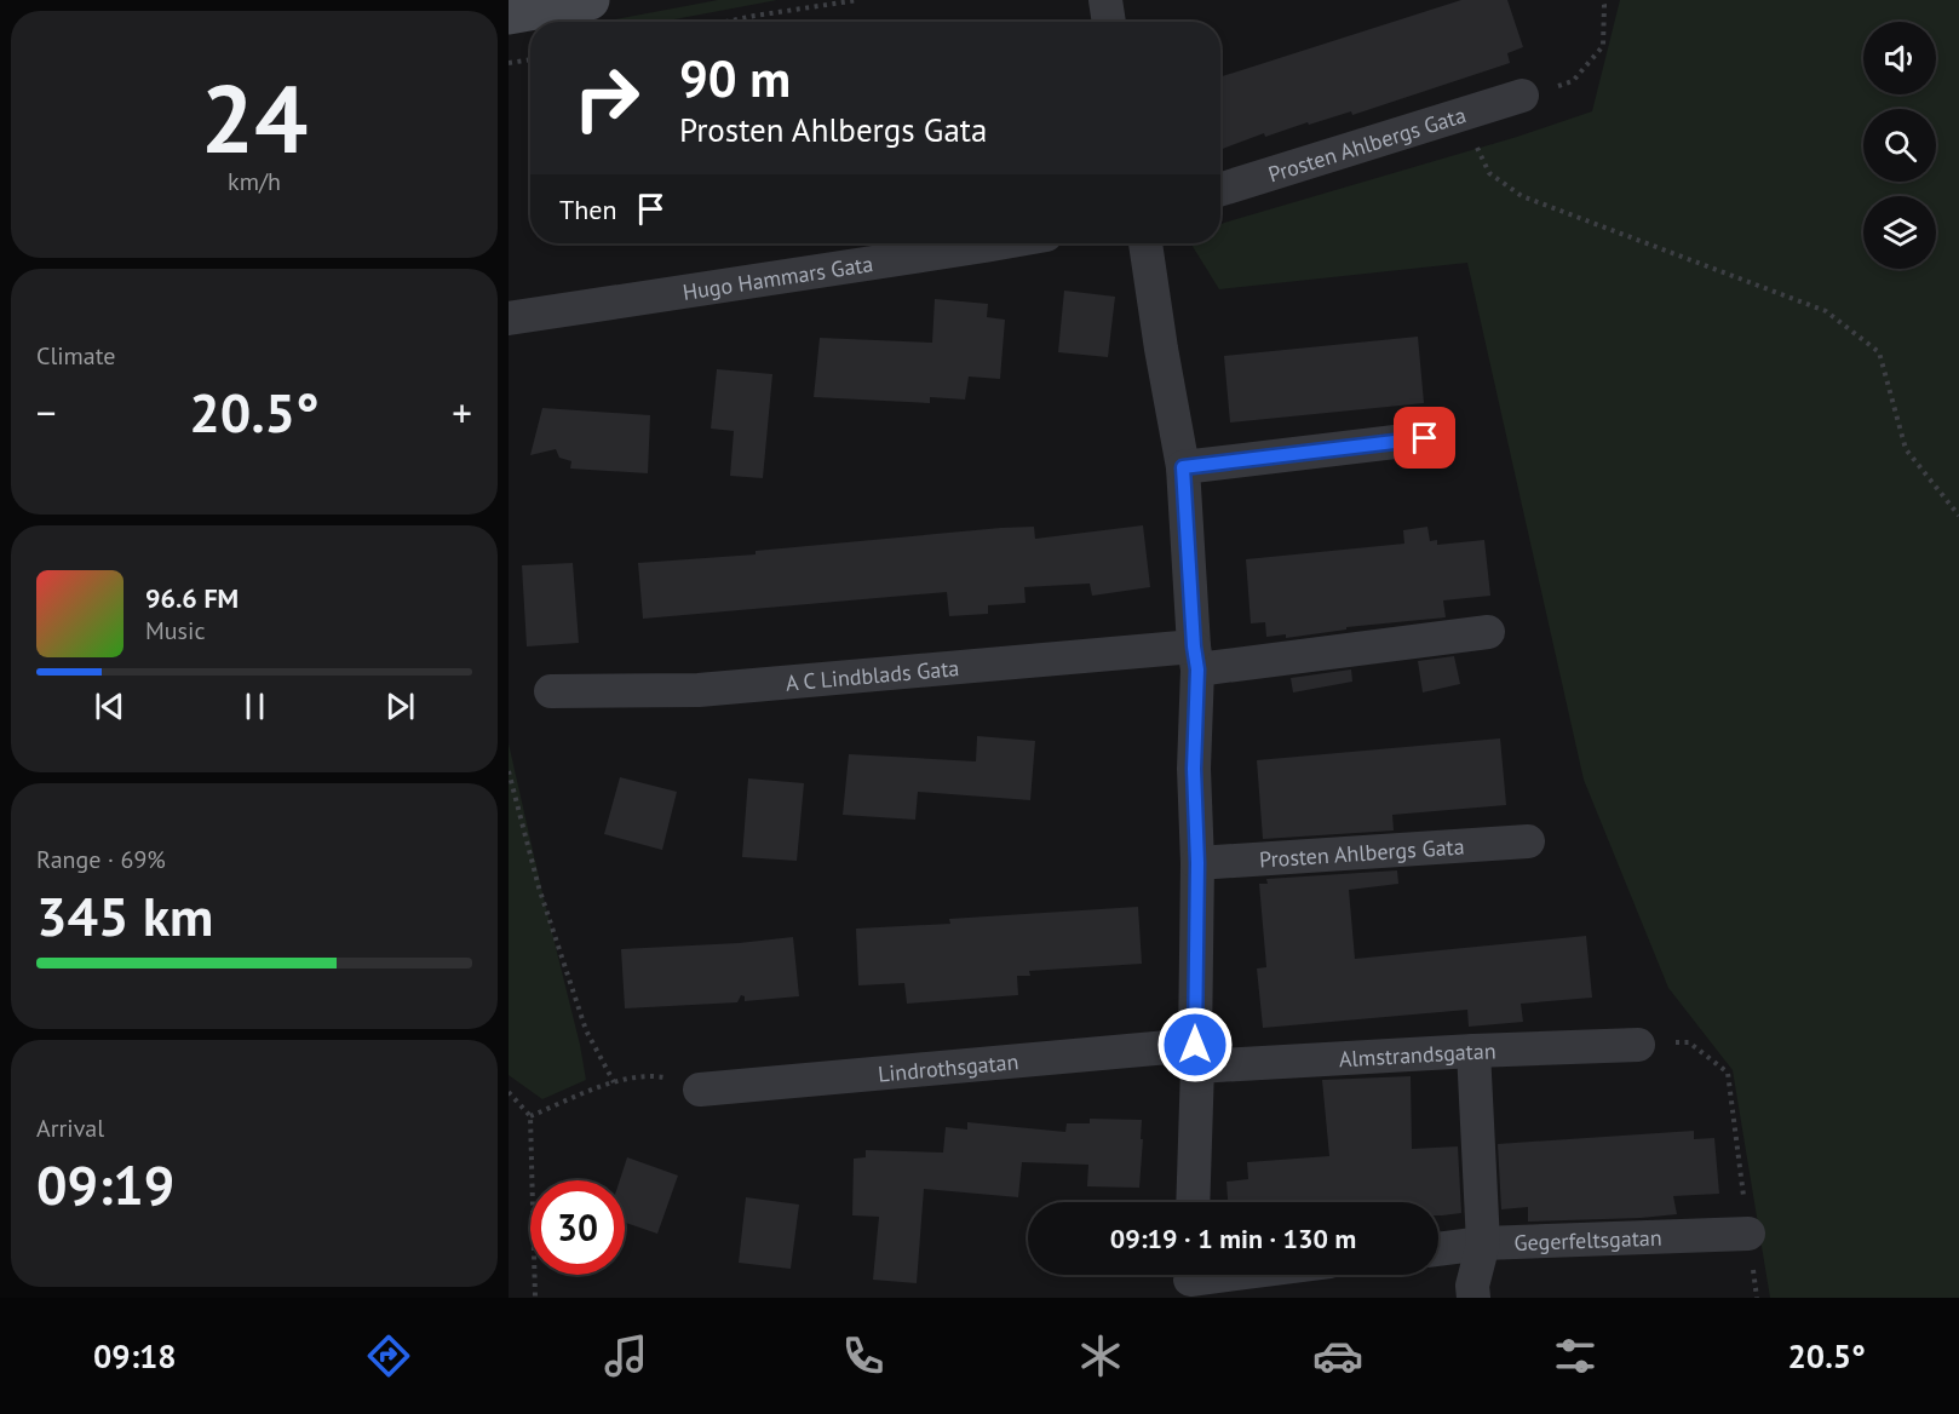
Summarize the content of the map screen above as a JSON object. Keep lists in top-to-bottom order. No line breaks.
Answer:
{"streets":{"street":["Prosten Ahlbergs Gata","Hugo Hammars Gata","A C Lindblads Gata","Almstrandsgatan","Lindrothsgatan","Gegerfeltsgatan"]},"crossings":[["Almstrandsgatan","Lindrothsgatan"]],"page":{"tile":[["24","km/h"],"Climate",["Range · 69%","345 km"],["Arrival","09:19"]],"turn":["90 m","Prosten Ahlbergs Gata"],"then":"Then","heat":["−","20.5°","+"],"song":["96.6 FM","Music"],"limit":"30","trip":"09:19 · 1 min · 130 m","tabs":["09:18","20.5°"]}}
